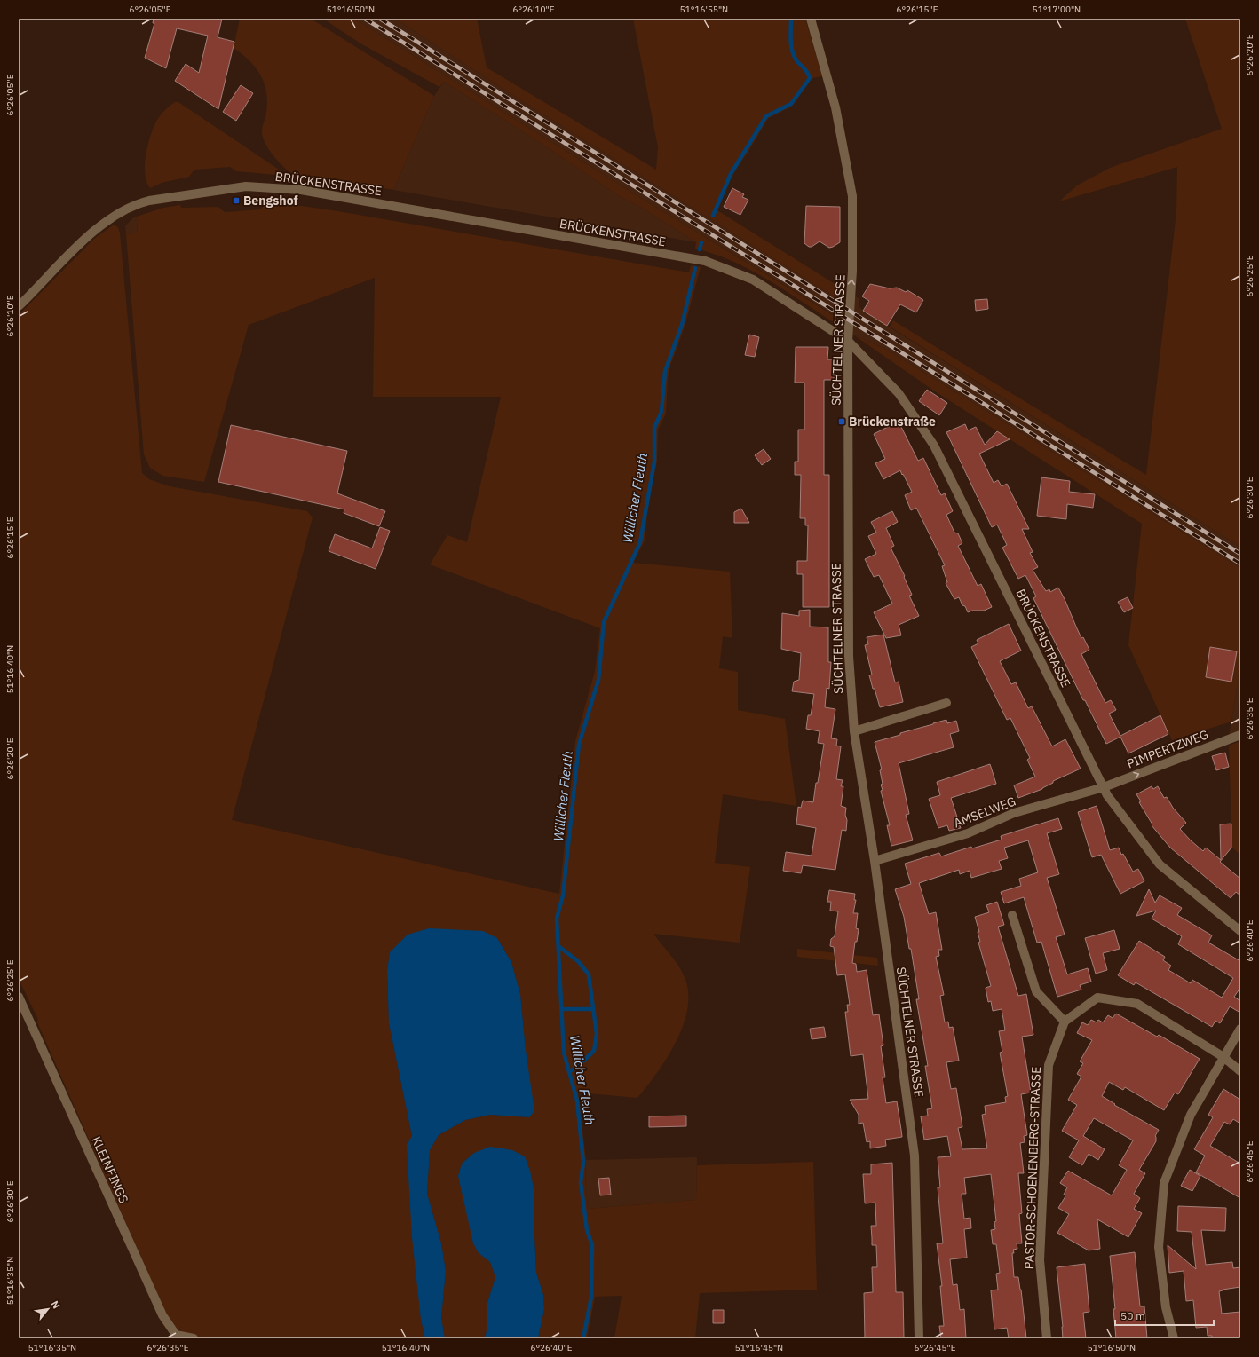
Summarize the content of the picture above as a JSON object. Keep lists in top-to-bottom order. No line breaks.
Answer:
{"streets":{"street":["BRÜCKENSTRASSE","SÜCHTELNER STRASSE","PIMPERTZWEG","AMSELWEG","PASTOR-SCHOENENBERG-STRASSE","KLEINFINGS"]},"crossings":[["BRÜCKENSTRASSE","SÜCHTELNER STRASSE"],["BRÜCKENSTRASSE","PIMPERTZWEG"],["BRÜCKENSTRASSE","AMSELWEG"],["SÜCHTELNER STRASSE","AMSELWEG"],["PIMPERTZWEG","AMSELWEG"]],"one_way":["PIMPERTZWEG"],"water":["Willicher Fleuth"],"places":{"transit":["Bengshof","Brückenstraße"]},"scale_bar":"50 m","north":"top right","coordinates":["6°26'05\"E","51°16'50\"N","6°26'10\"E","51°16'55\"N","6°26'15\"E","51°17'00\"N","6°26'20\"E","6°26'25\"E","6°26'30\"E","51°16'40\"N","6°26'35\"E","6°26'40\"E","6°26'45\"E","51°16'35\"N","51°16'45\"N"]}
